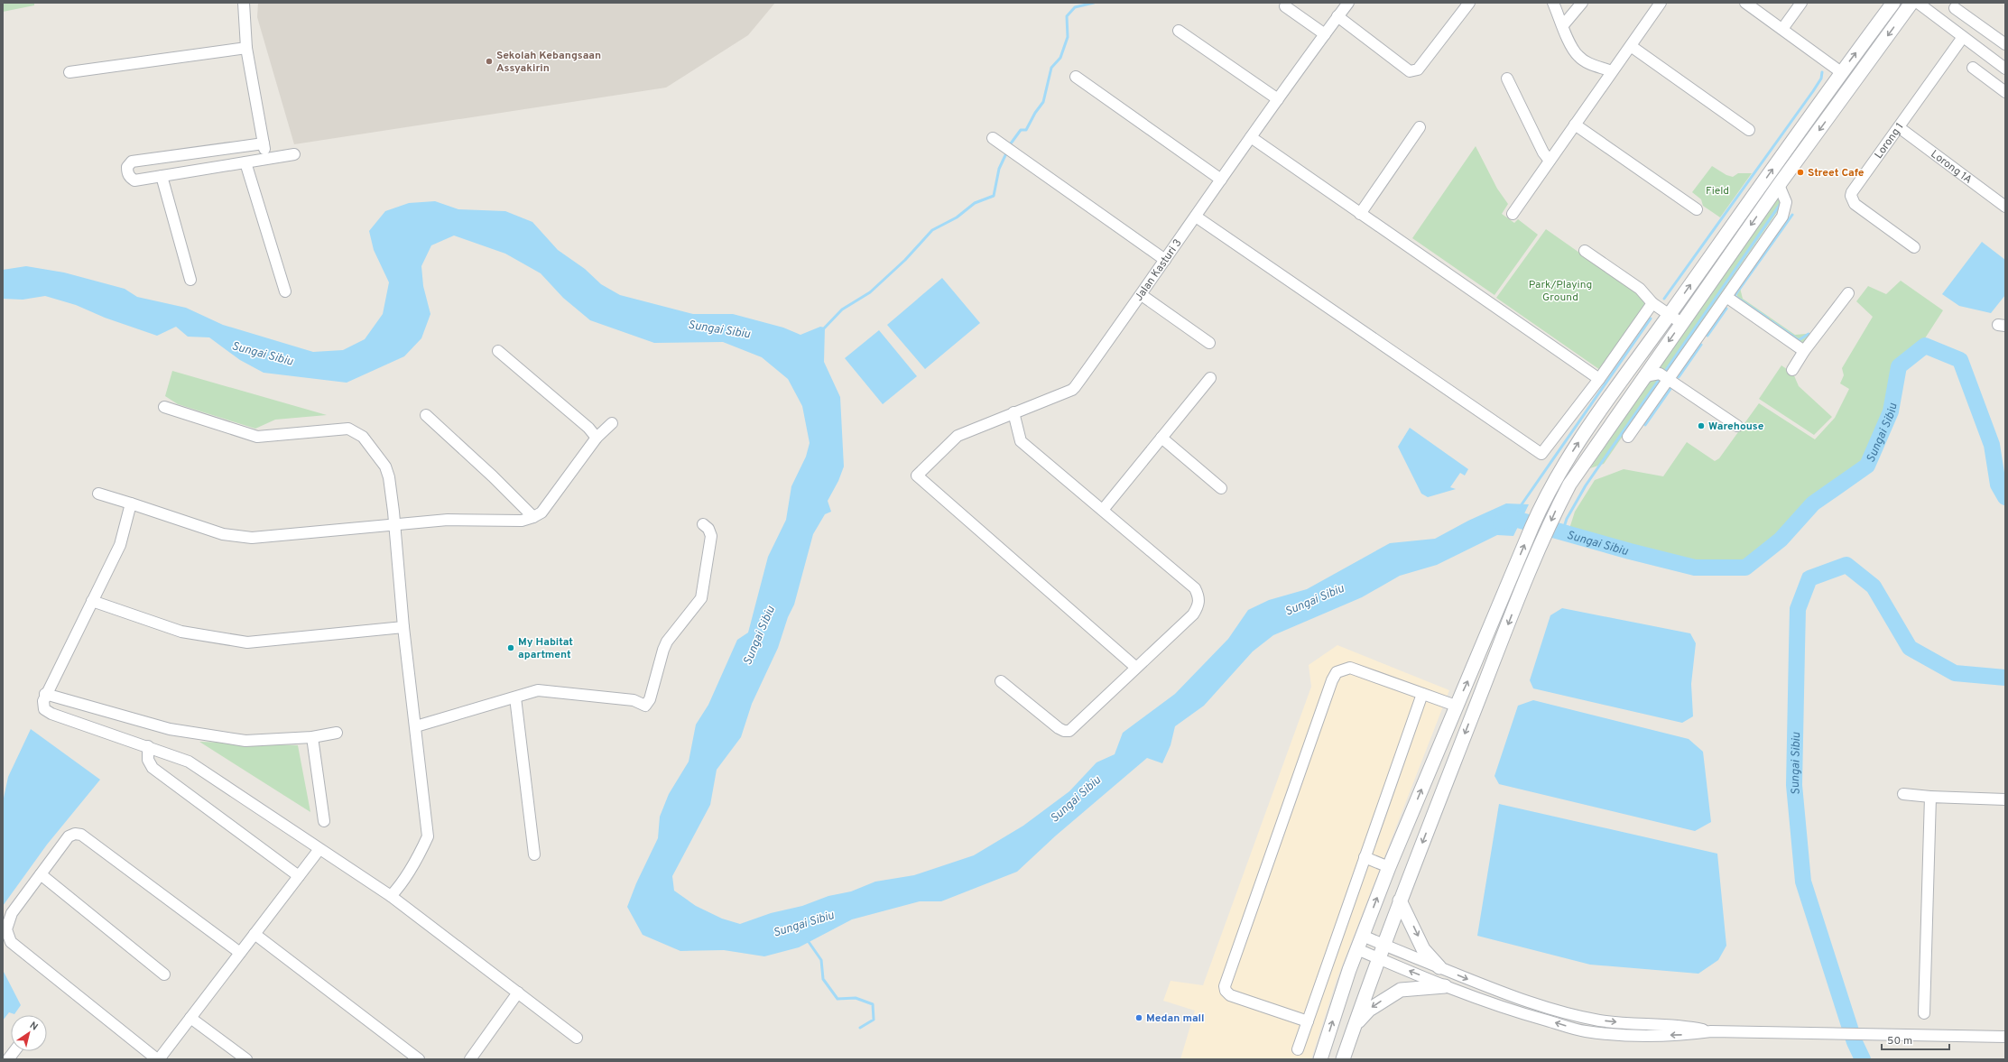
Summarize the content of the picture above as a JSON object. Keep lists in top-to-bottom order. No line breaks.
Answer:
{"streets":{"street":["Lorong 1","Lorong 1A","Jalan Kasturi 3"]},"crossings":[["Lorong 1","Lorong 1A"]],"water":["Sungai Sibiu"],"parks":["Field","Park/Playing Ground"],"places":["Sekolah Kebangsaan Assyakirin","Street Cafe","Warehouse","My Habitat apartment","Medan mall"],"scale_bar":"50 m","north":"top right"}
